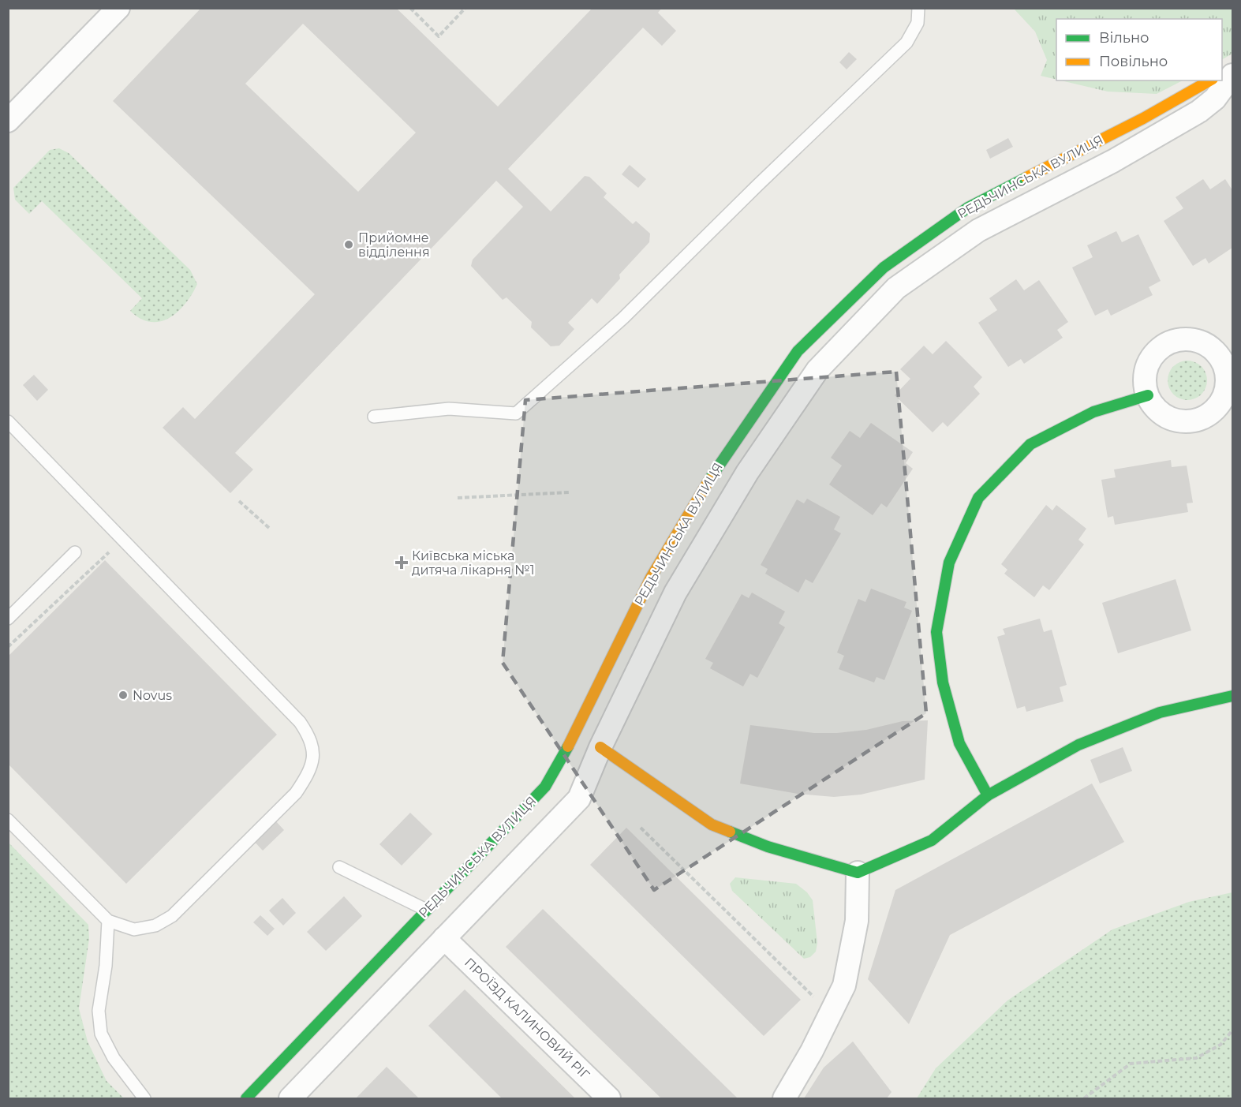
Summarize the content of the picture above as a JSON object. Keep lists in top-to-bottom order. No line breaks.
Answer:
{"streets":{"street":["РЕДЬЧИНСЬКА ВУЛИЦЯ","ПРОЇЗД КАЛИНОВИЙ РІГ"]},"crossings":[["РЕДЬЧИНСЬКА ВУЛИЦЯ","ПРОЇЗД КАЛИНОВИЙ РІГ"]],"places":{"other":["Прийомне відділення","Novus"],"health":["Київська міська дитяча лікарня №1"]},"legend":["Вільно","Повільно"]}
